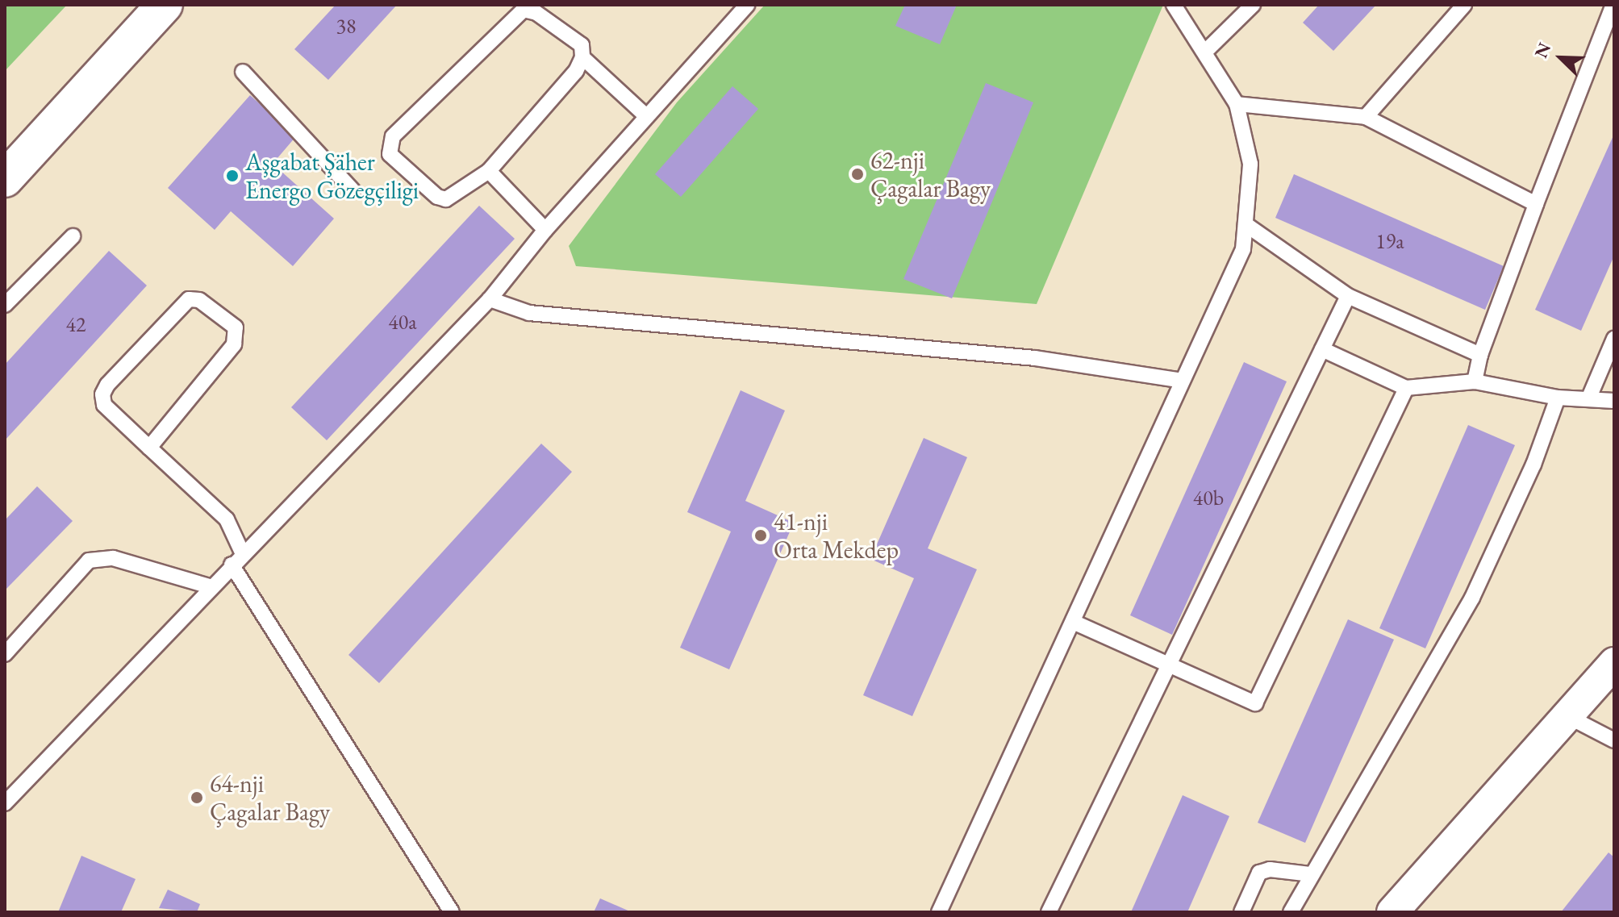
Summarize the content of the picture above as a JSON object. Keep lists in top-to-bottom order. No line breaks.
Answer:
{"places":["62-nji Çagalar Bagy","Aşgabat Şäher Energo Gözegçiligi","41-nji Orta Mekdep","64-nji Çagalar Bagy"],"house_numbers":["38","19a","40a","42","40b"],"north":"top left"}
